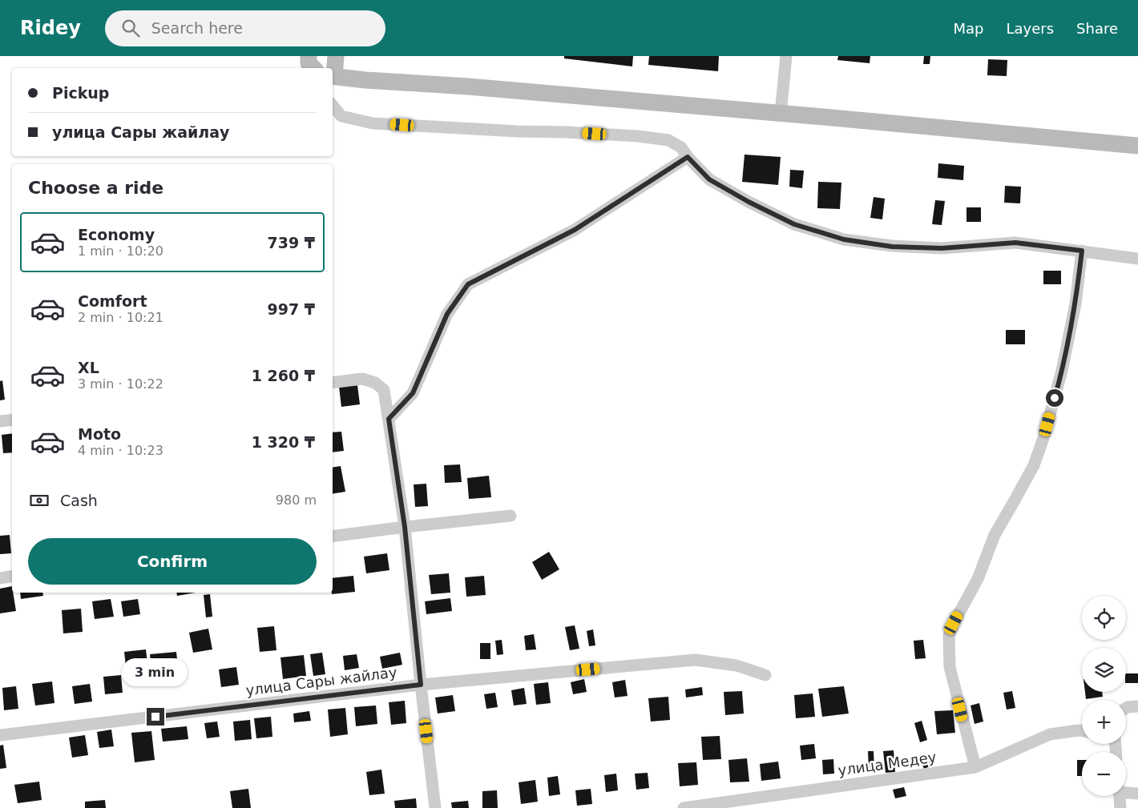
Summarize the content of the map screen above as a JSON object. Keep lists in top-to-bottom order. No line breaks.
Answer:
{"streets":{"street":["улица Сары жайлау","улица Медеу"]},"page":{"header":"Ridey","search":"Search here","nav":["Map","Layers","Share"],"banner":["Pickup","улица Сары жайлау"],"heading":"Choose a ride","list":[{"name":"Economy","note":"1 min · 10:20","value":"739 ₸"},{"name":"Comfort","note":"2 min · 10:21","value":"997 ₸"},{"name":"XL","note":"3 min · 10:22","value":"1 260 ₸"},{"name":"Moto","note":"4 min · 10:23","value":"1 320 ₸"}],"pay":["Cash","980 m"],"buttons":"Confirm","map_buttons":["+","−"],"bubble":"3 min"}}
